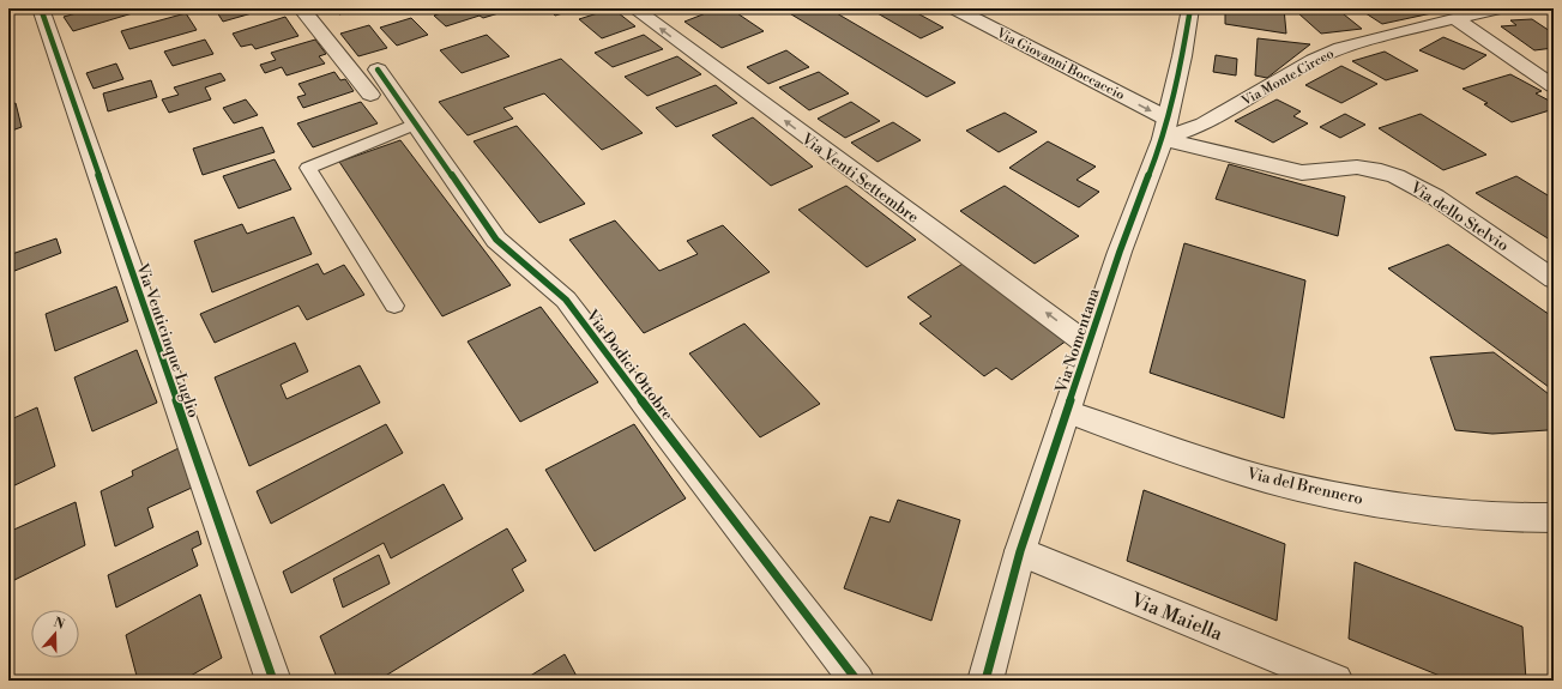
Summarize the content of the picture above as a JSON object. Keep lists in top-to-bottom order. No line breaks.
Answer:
{"streets":{"street":["Via Giovanni Boccaccio","Via Monte Circeo","Via Venti Settembre","Via dello Stelvio","Via Venticinque Luglio","Via Nomentana","Via Dodici Ottobre","Via del Brennero","Via Maiella"]},"crossings":[["Via Giovanni Boccaccio","Via Monte Circeo"],["Via Giovanni Boccaccio","Via dello Stelvio"],["Via Giovanni Boccaccio","Via Nomentana"],["Via Monte Circeo","Via dello Stelvio"],["Via Monte Circeo","Via Nomentana"],["Via Venti Settembre","Via Nomentana"],["Via dello Stelvio","Via Nomentana"],["Via Nomentana","Via del Brennero"],["Via Nomentana","Via Maiella"]],"one_way":["Via Giovanni Boccaccio","Via Venti Settembre"],"north":"top"}
